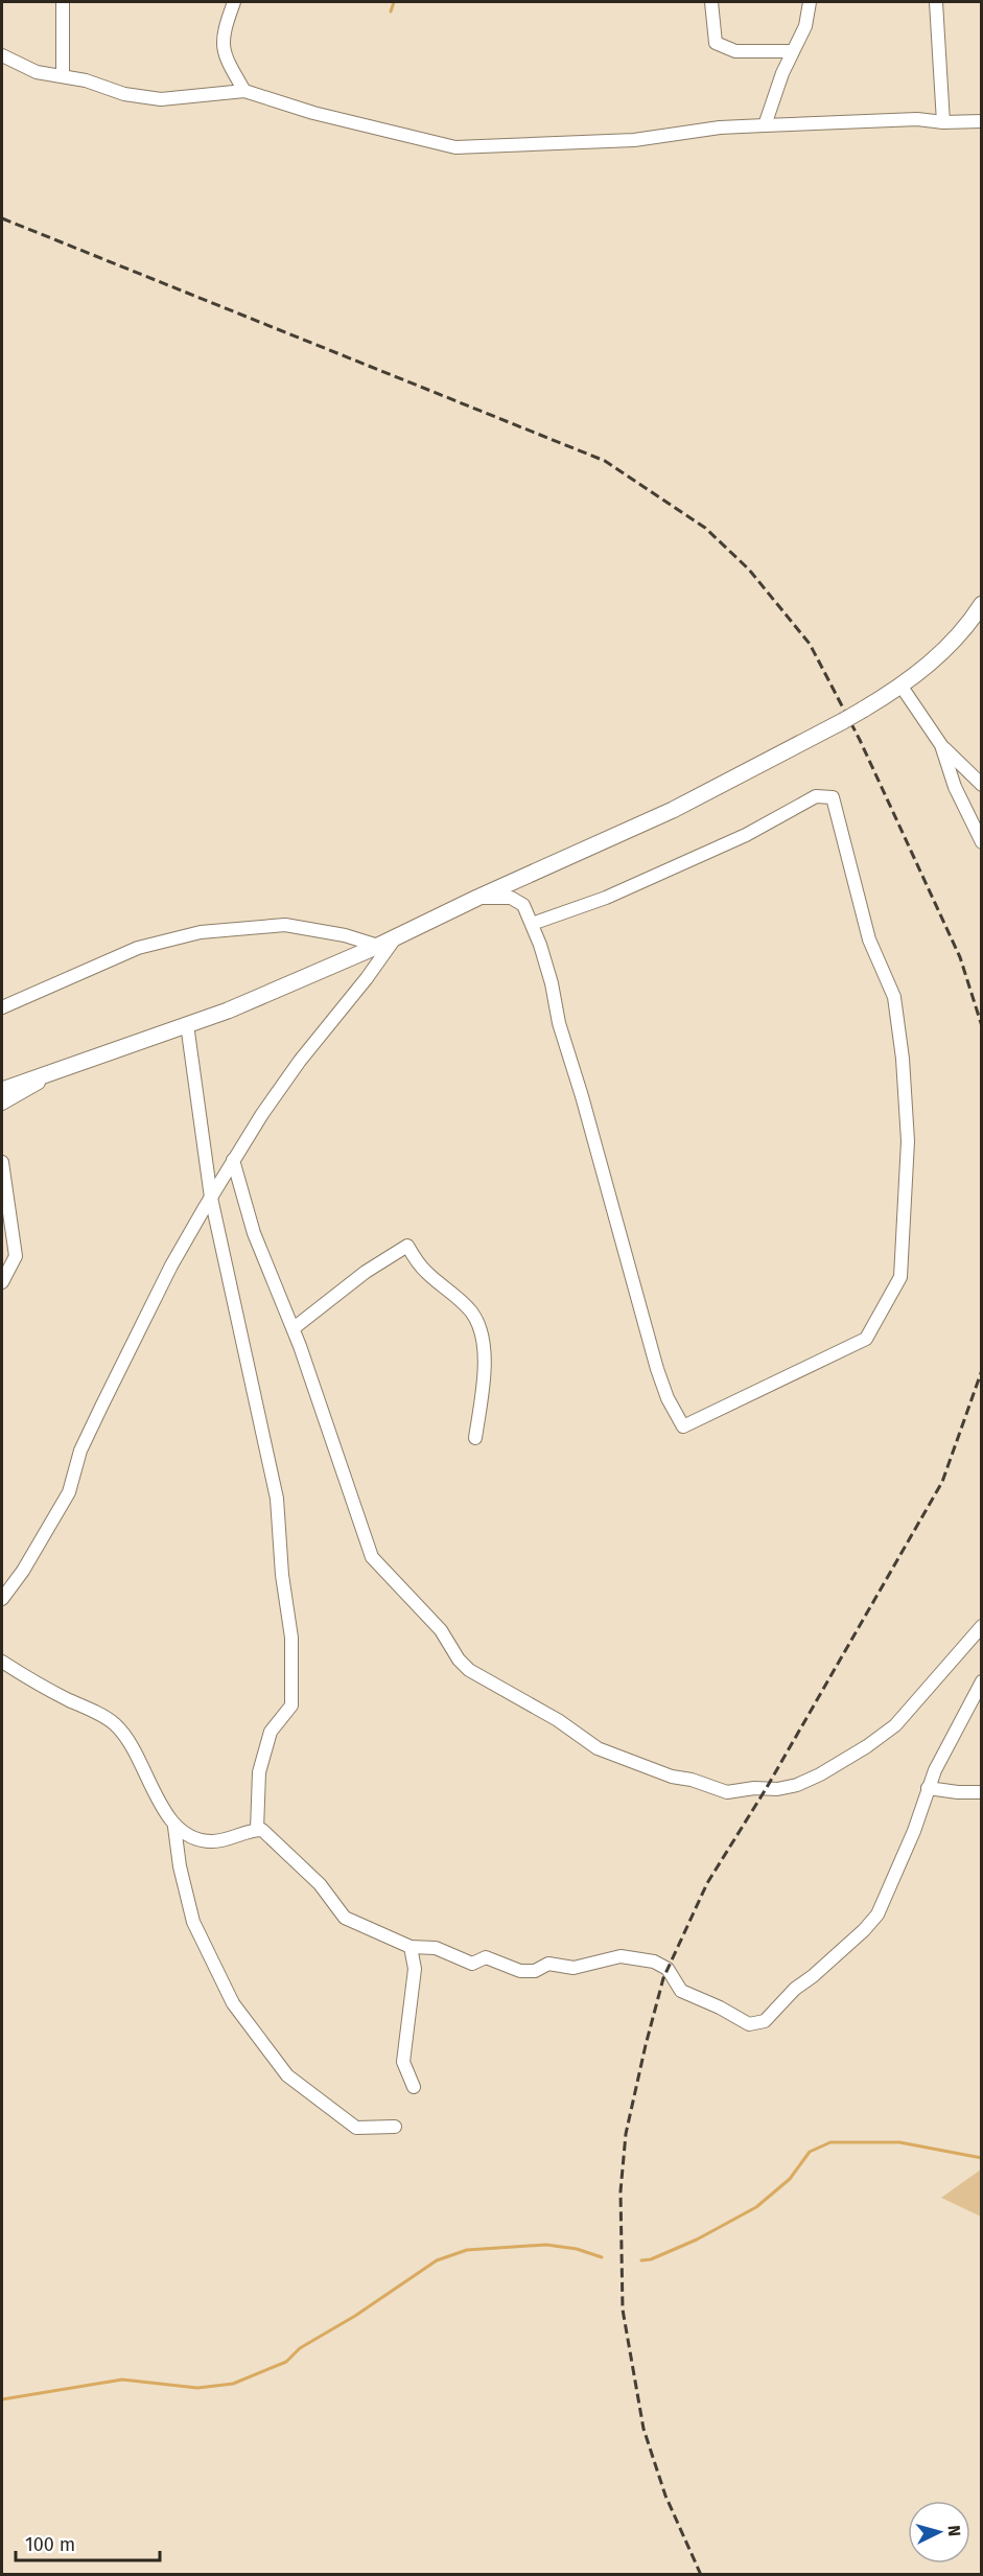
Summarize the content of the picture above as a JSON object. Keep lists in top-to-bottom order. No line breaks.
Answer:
{"scale_bar":"100 m","north":"right"}
